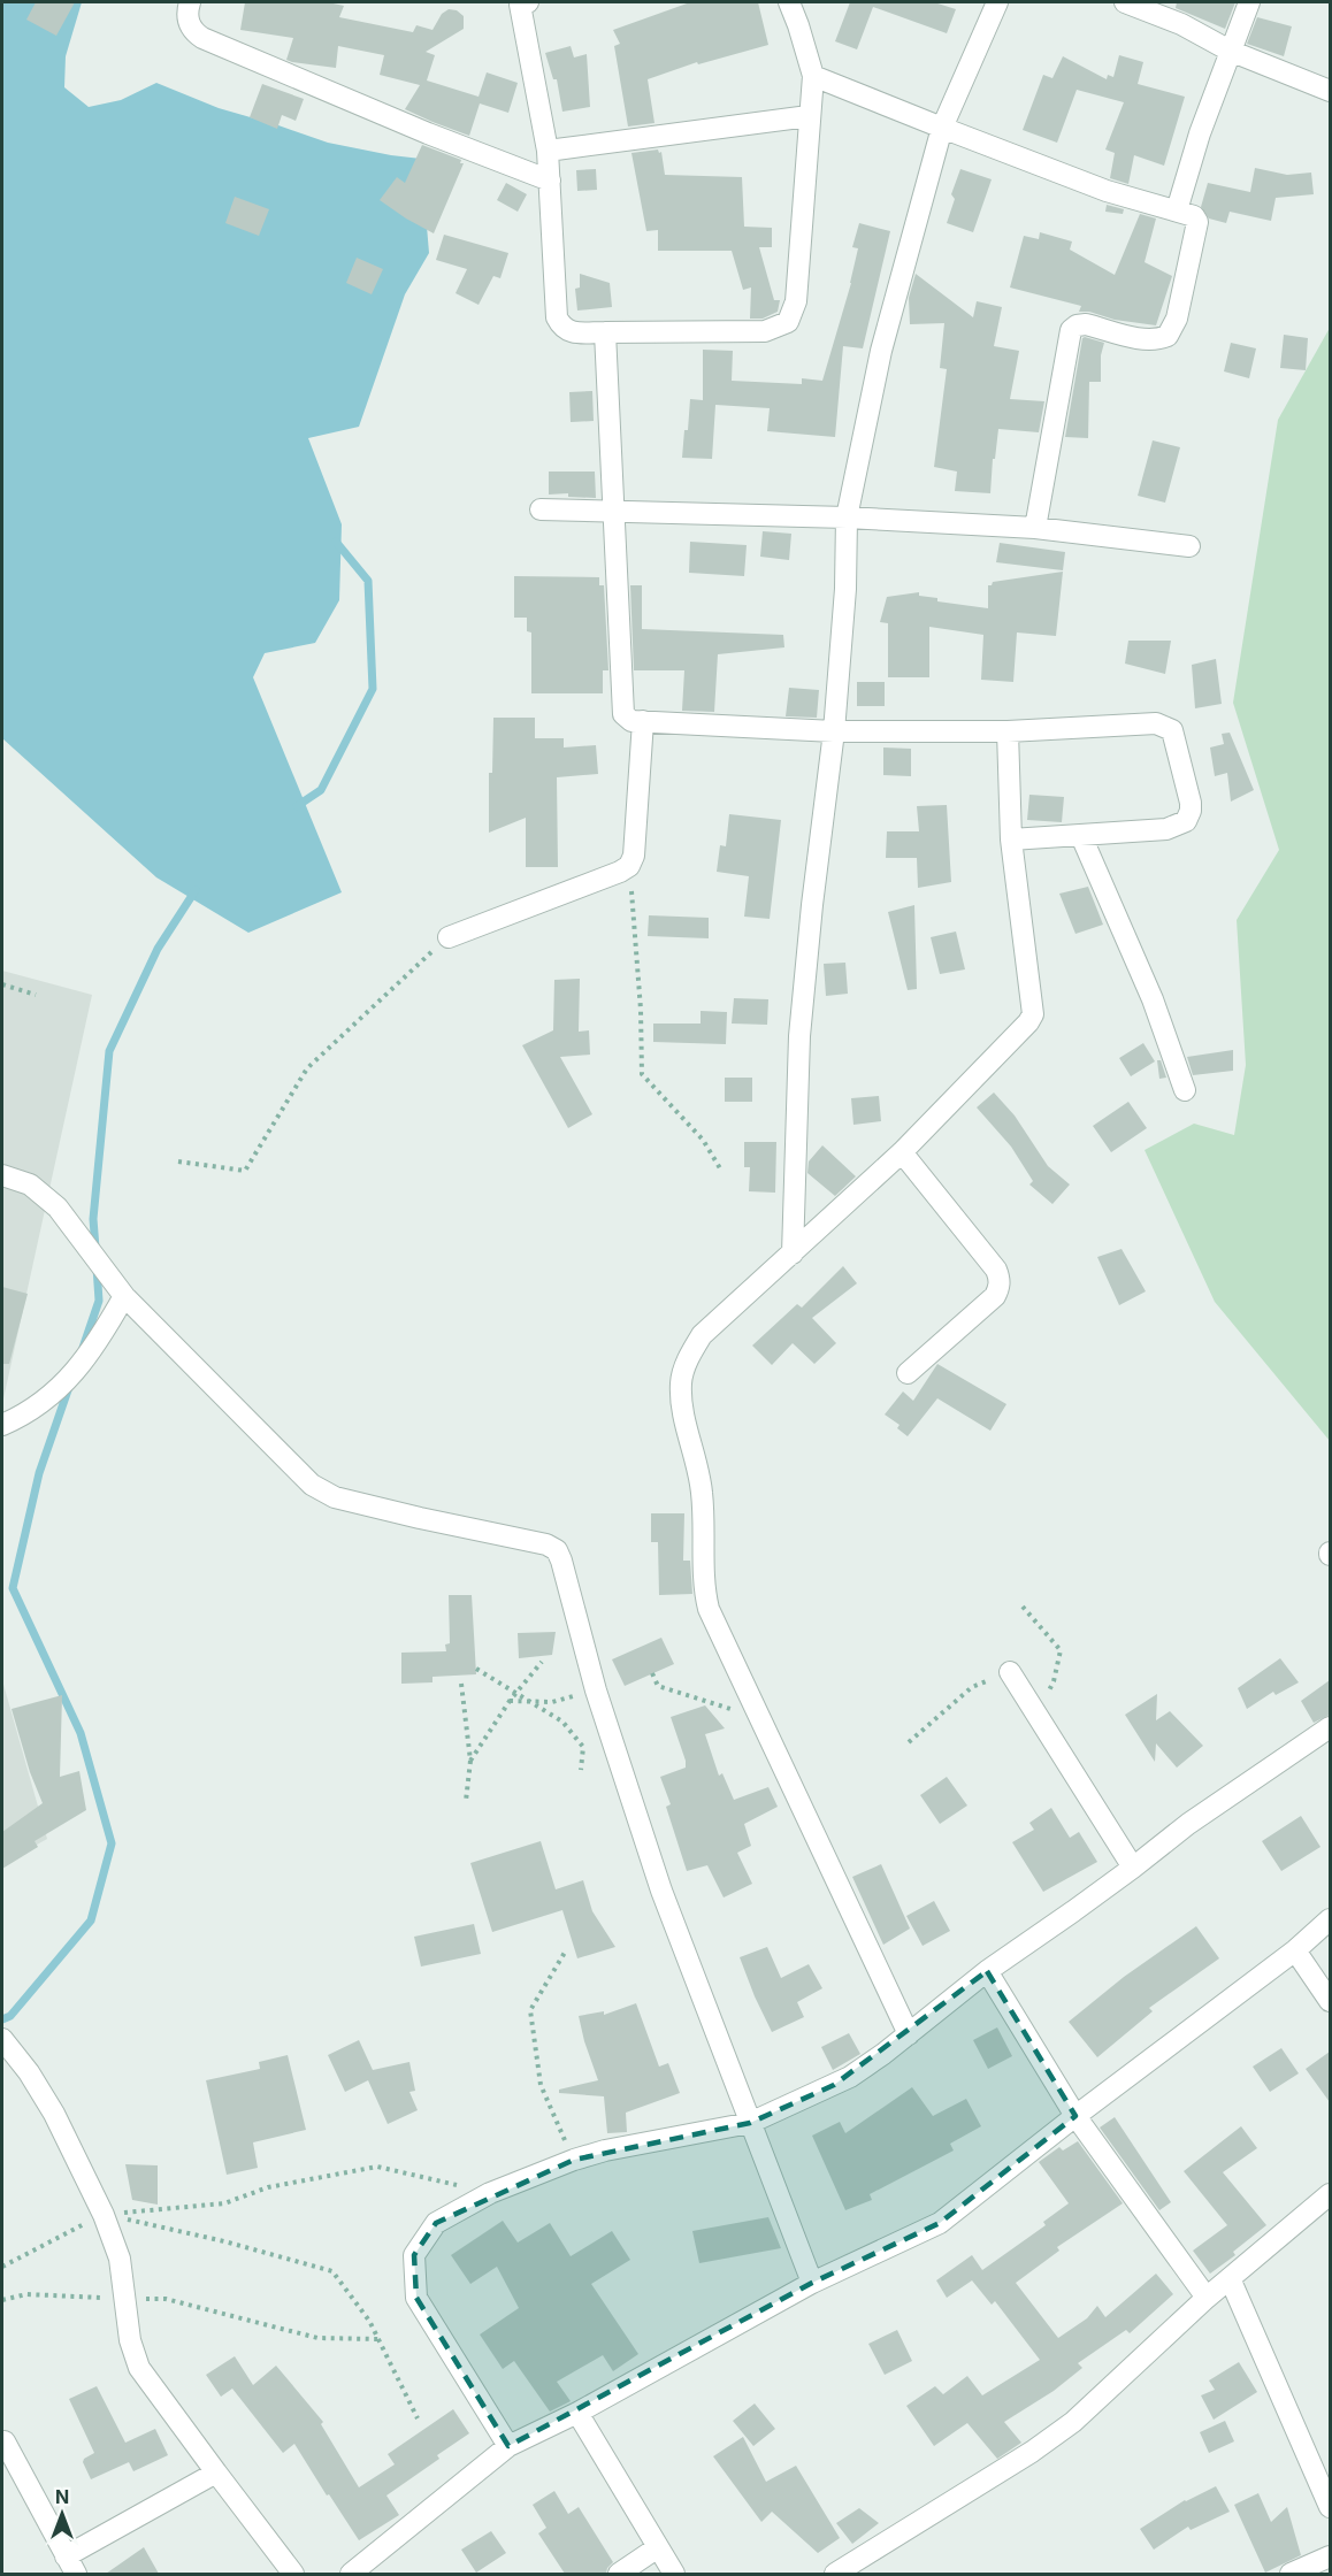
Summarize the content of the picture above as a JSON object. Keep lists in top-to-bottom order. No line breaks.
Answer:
{"north":"top"}
